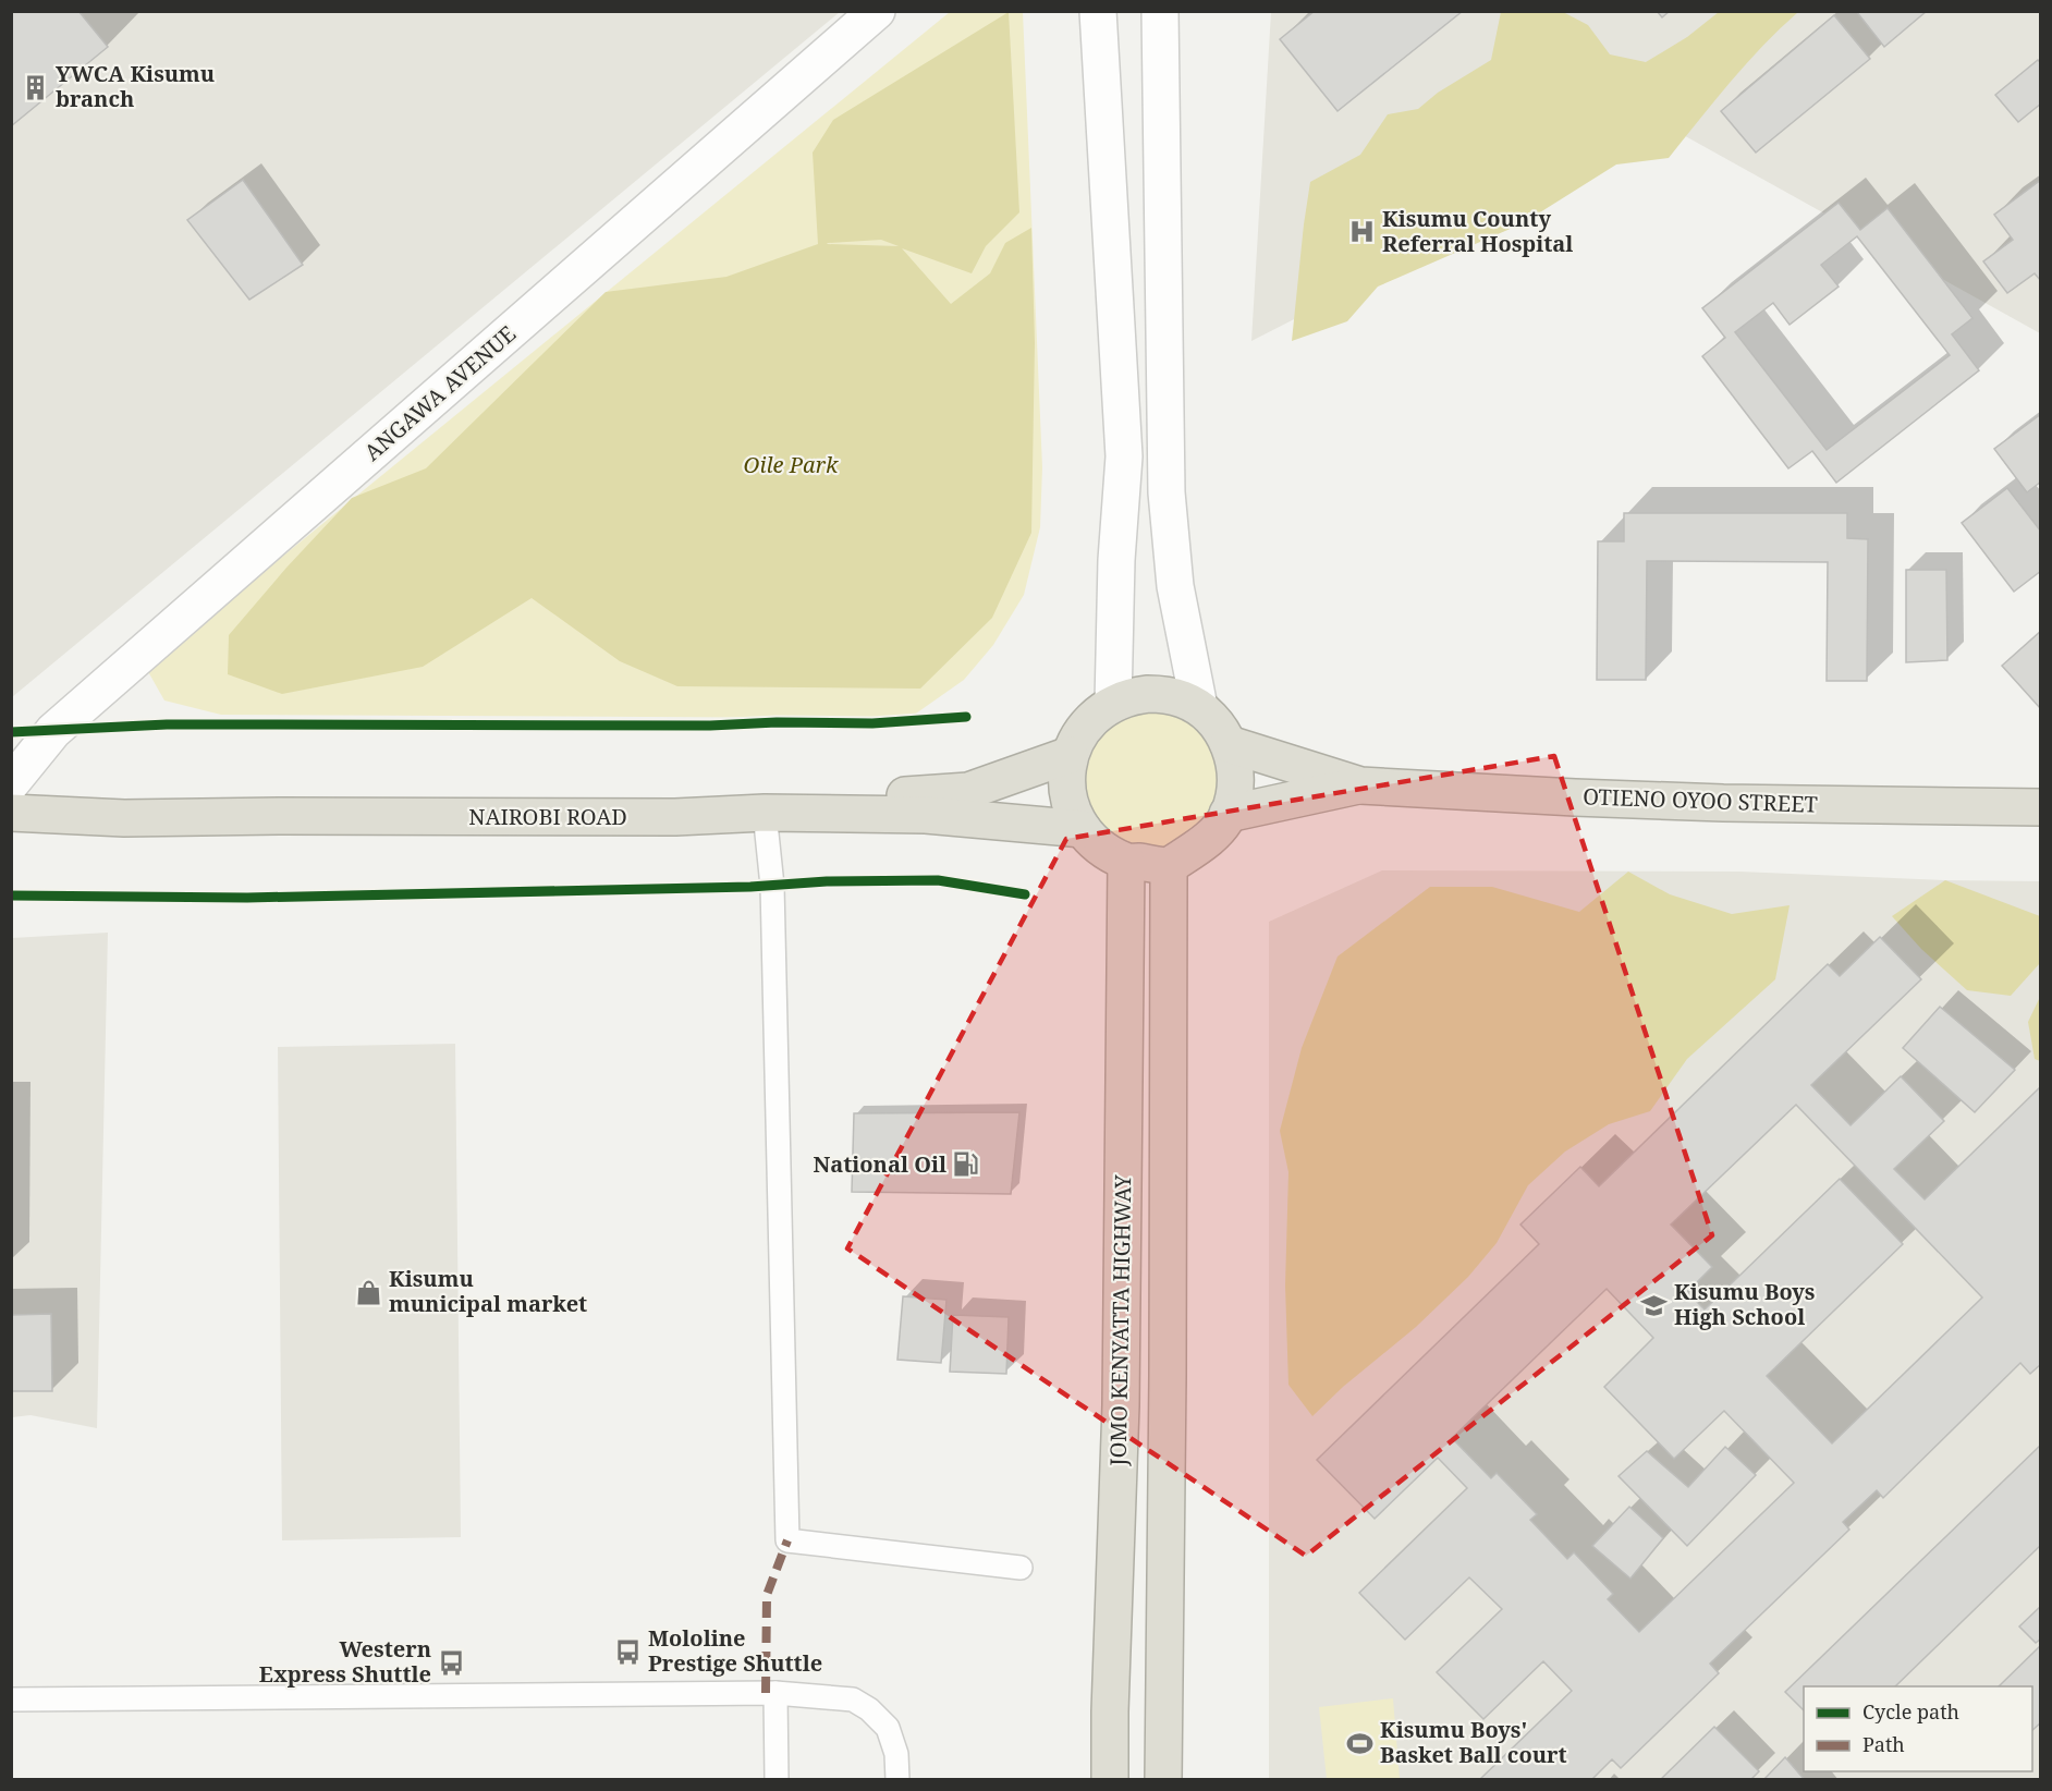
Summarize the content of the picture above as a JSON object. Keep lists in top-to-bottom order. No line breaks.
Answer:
{"streets":{"highway":["OTIENO OYOO STREET","NAIROBI ROAD","JOMO KENYATTA HIGHWAY"],"main road":["ANGAWA AVENUE"]},"crossings":[["NAIROBI ROAD","JOMO KENYATTA HIGHWAY"]],"parks":["Oile Park"],"places":{"building":["YWCA Kisumu branch"],"hospital":["Kisumu County Referral Hospital"],"fuel station":["National Oil"],"shop":["Kisumu municipal market"],"school or university":["Kisumu Boys High School"],"bus stop":["Mololine Prestige Shuttle","Western Express Shuttle"],"sports":["Kisumu Boys' Basket Ball court"]},"legend":["Cycle path","Path"]}
